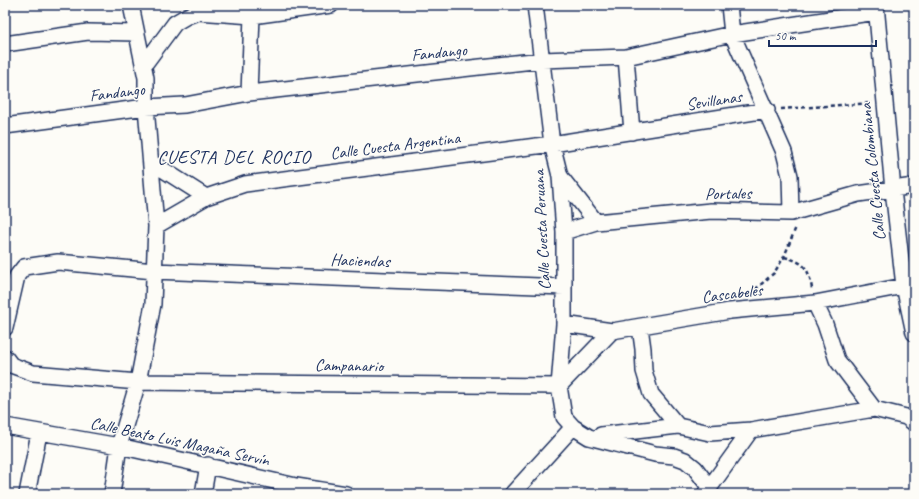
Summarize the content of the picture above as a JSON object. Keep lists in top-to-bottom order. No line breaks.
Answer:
{"streets":{"street":["Fandango","Sevillanas","Calle Cuesta Argentina","Calle Cuesta Colombiana","Portales","Calle Cuesta Peruana","Haciendas","Cascabeles","Campanario","Calle Beato Luis Magaña Servín"]},"crossings":[["Fandango","Calle Cuesta Colombiana"],["Fandango","Calle Cuesta Peruana"],["Sevillanas","Calle Cuesta Argentina"],["Sevillanas","Calle Cuesta Colombiana"],["Sevillanas","Calle Cuesta Peruana"],["Calle Cuesta Argentina","Calle Cuesta Peruana"],["Calle Cuesta Colombiana","Portales"],["Calle Cuesta Colombiana","Cascabeles"],["Portales","Calle Cuesta Peruana"],["Calle Cuesta Peruana","Haciendas"],["Calle Cuesta Peruana","Cascabeles"],["Calle Cuesta Peruana","Campanario"]],"districts":["CUESTA DEL ROCIO"],"scale_bar":"50 m"}
